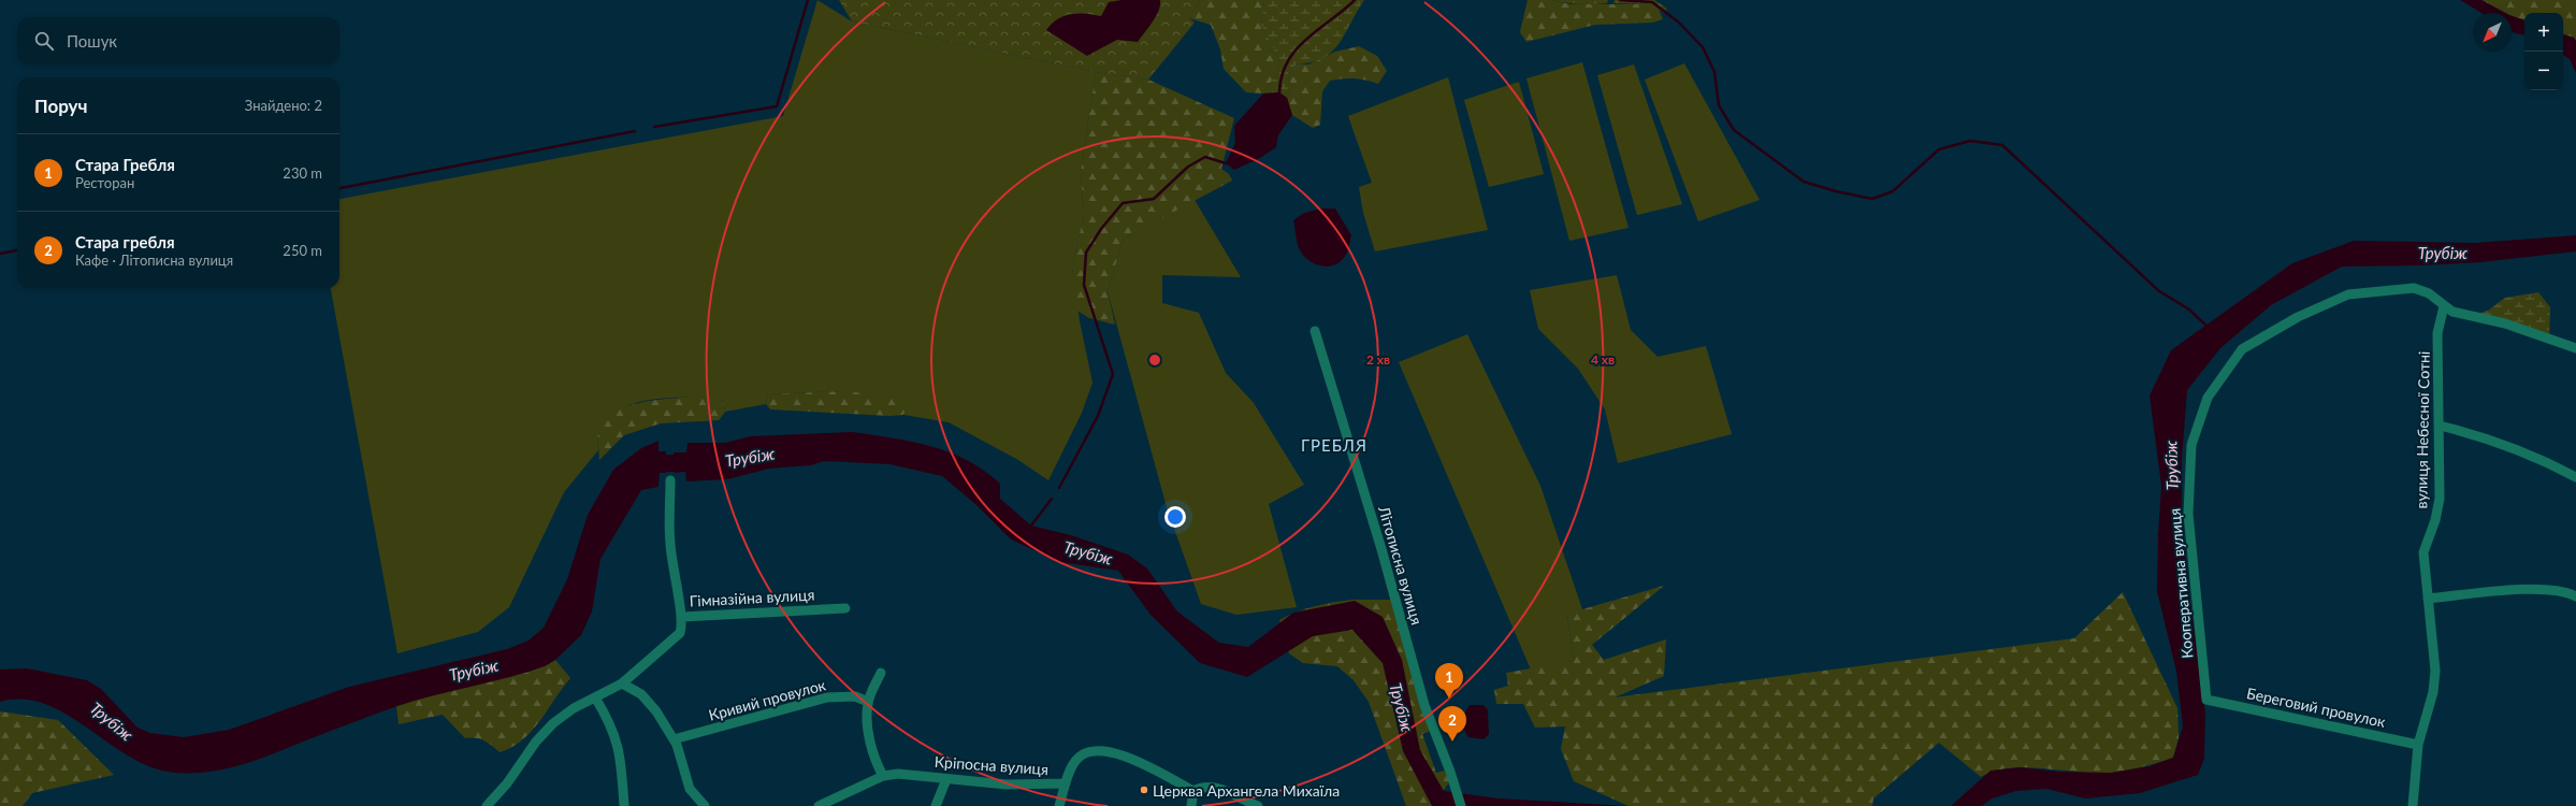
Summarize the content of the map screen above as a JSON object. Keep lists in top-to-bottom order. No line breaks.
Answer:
{"streets":{"street":["вулиця Небесної Сотні","Літописна вулиця","Кооперативна вулиця","Гімназійна вулиця","Кривий провулок","Береговий провулок","Кріпосна вулиця"]},"crossings":[["вулиця Небесної Сотні","Кооперативна вулиця"],["вулиця Небесної Сотні","Береговий провулок"],["Кооперативна вулиця","Береговий провулок"]],"districts":["ГРЕБЛЯ"],"water":["Трубіж"],"places":["Церква Архангела Михаїла"],"north":"bottom left","page":{"map_buttons":["+","−"],"search":"Пошук","heading":["Поруч","Знайдено: 2"],"list":[{"mark":"1","name":"Стара Гребля","note":"Ресторан","value":"230 m"},{"mark":"2","name":"Стара гребля","note":"Кафе · Літописна вулиця","value":"250 m"}],"pins":["1","2"]},"rings":["2 хв","4 хв"]}
